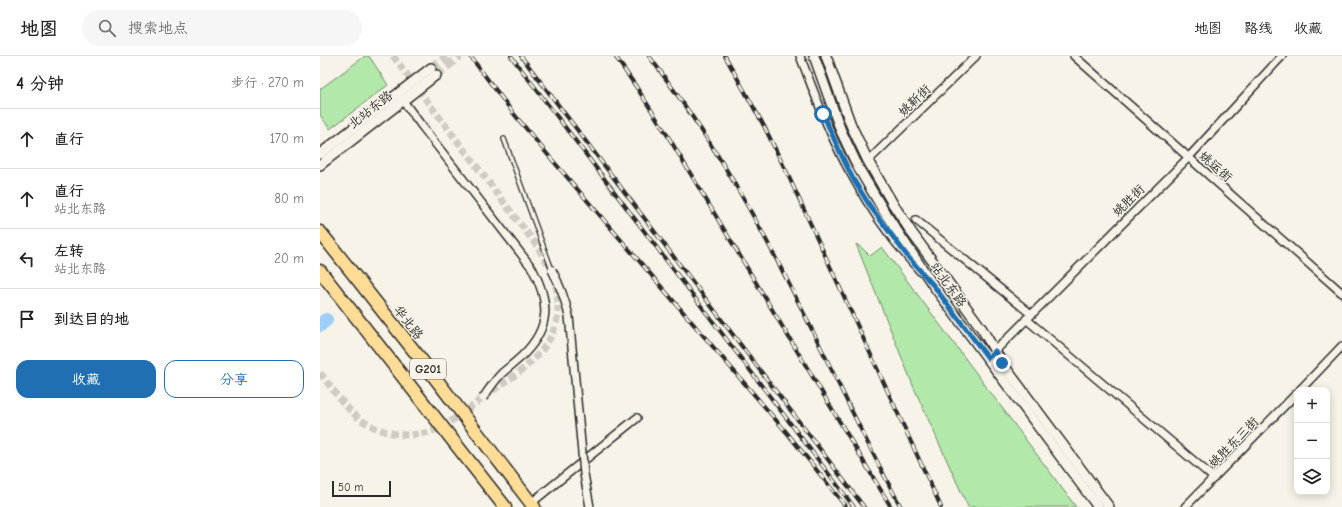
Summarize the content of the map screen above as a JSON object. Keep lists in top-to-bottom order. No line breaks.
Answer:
{"streets":{"highway":["华北路","G201"],"street":["姚靳街","北站东路","姚运街","姚胜街","站北东路","姚胜东三街"]},"crossings":[["姚靳街","站北东路"],["姚运街","姚胜街"],["姚胜街","站北东路"]],"scale_bar":"50 m","page":{"header":"地图","search":"搜索地点","nav":["地图","路线","收藏"],"heading":["4 分钟","步行 · 270 m"],"list":[["直行","170 m"],["直行","站北东路","80 m"],["左转","站北东路","20 m"],"到达目的地"],"buttons":["收藏","分享"],"map_buttons":["+","−"],"scale":"50 m"}}
